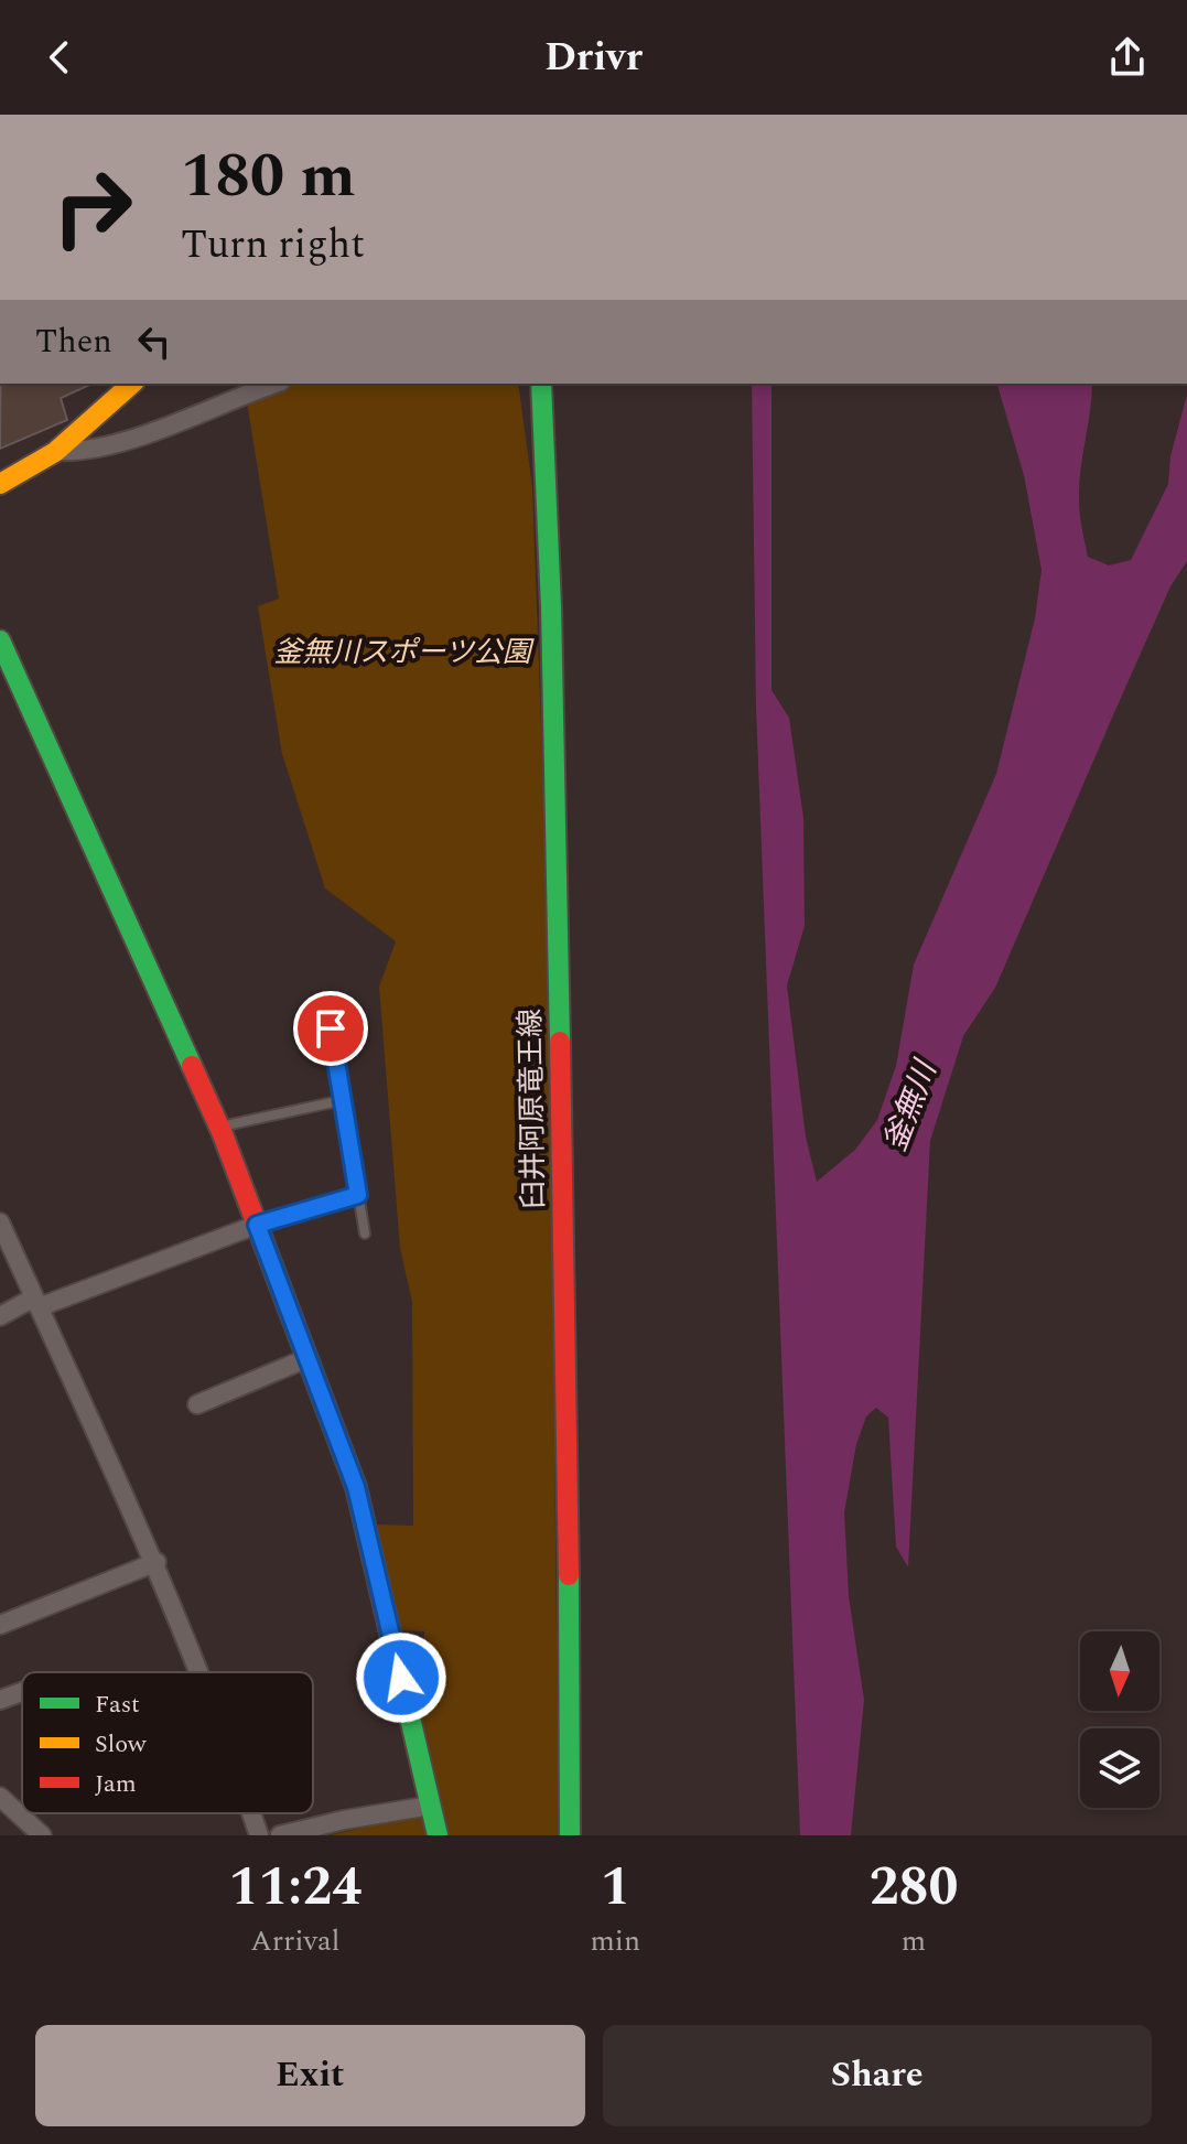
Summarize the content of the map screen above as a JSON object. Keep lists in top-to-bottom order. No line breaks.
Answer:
{"streets":{"main road":["臼井阿原竜王線"]},"water":["釜無川"],"parks":["釜無川スポーツ公園"],"legend":["Fast","Slow","Jam"],"north":"bottom","page":{"header":"Drivr","turn":["180 m","Turn right"],"then":"Then","eta":["11:24","Arrival","1","min","280","m"],"buttons":["Exit","Share"]}}
